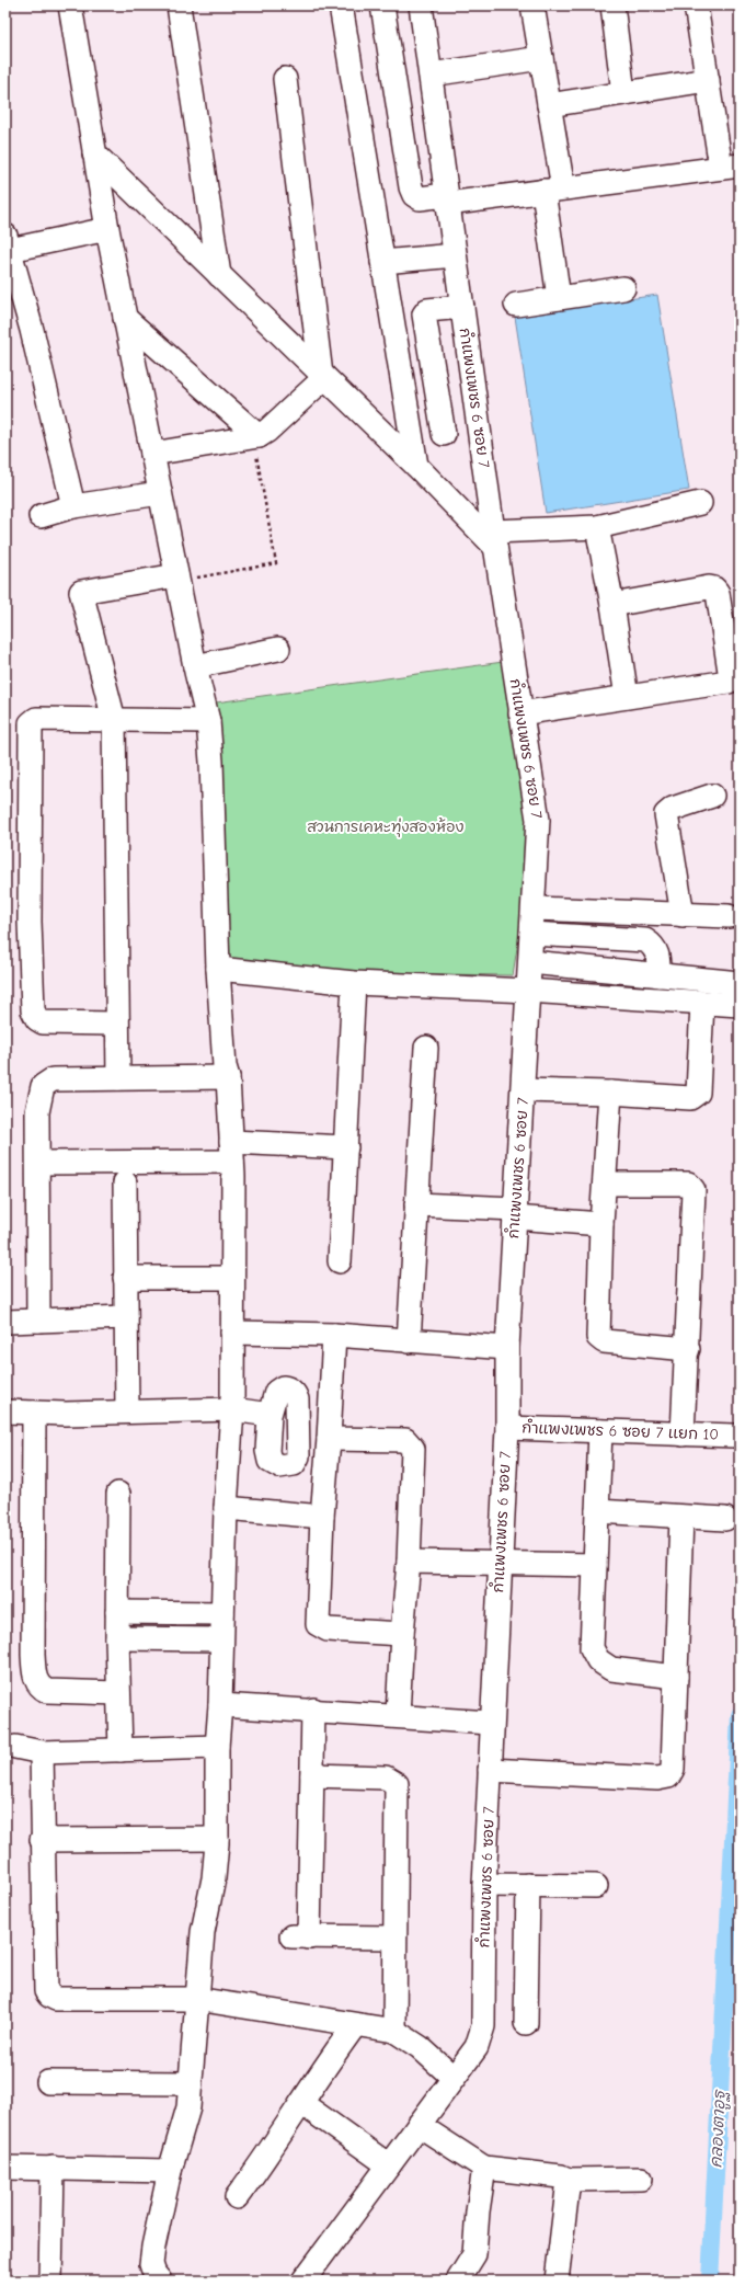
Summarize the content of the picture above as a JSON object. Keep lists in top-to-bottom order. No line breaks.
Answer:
{"streets":{"street":["กำแพงเพชร 6 ซอย 7","กำแพงเพชร 6 ซอย 7 แยก 10"]},"crossings":[["กำแพงเพชร 6 ซอย 7","กำแพงเพชร 6 ซอย 7 แยก 10"]],"water":["คลองตาอูฐ"],"parks":["สวนการเคหะทุ่งสองห้อง"]}
